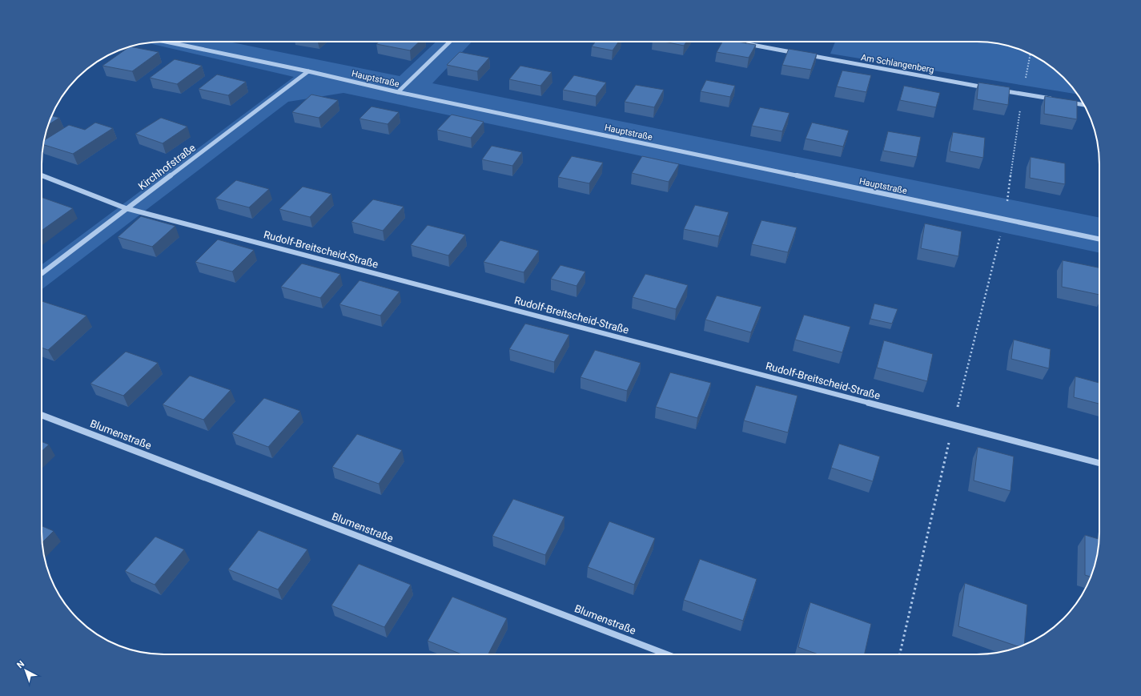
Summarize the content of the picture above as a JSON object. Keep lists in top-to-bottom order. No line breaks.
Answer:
{"streets":{"street":["Am Schlangenberg","Hauptstraße","Kirchhofstraße","Rudolf-Breitscheid-Straße","Blumenstraße"]},"crossings":[["Hauptstraße","Kirchhofstraße"],["Kirchhofstraße","Rudolf-Breitscheid-Straße"]],"north":"top left"}
